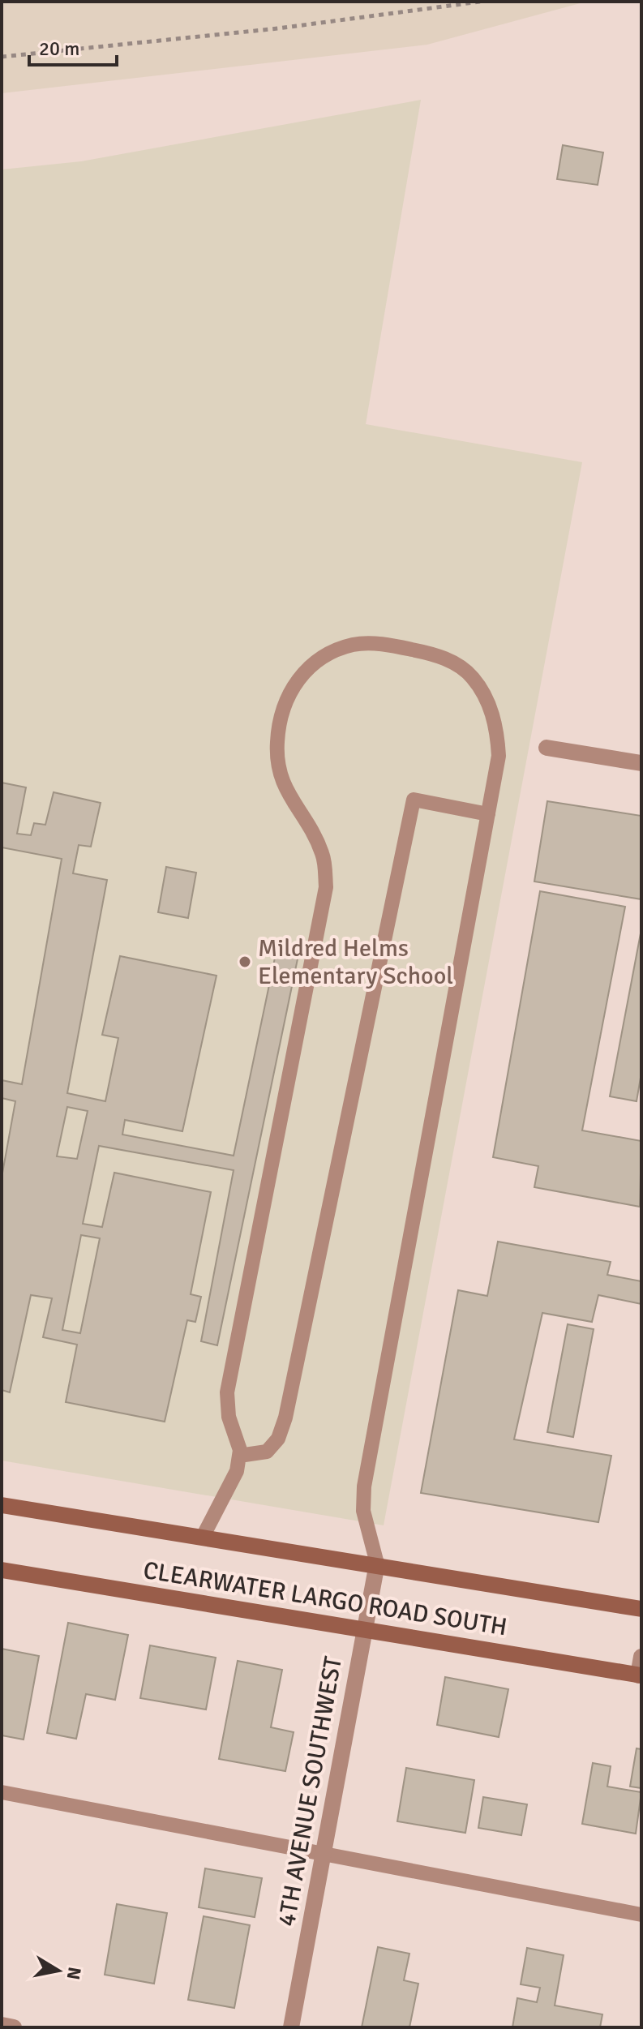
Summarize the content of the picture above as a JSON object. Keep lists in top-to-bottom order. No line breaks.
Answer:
{"streets":{"main road":["CLEARWATER LARGO ROAD SOUTH"],"street":["4TH AVENUE SOUTHWEST"]},"crossings":[["CLEARWATER LARGO ROAD SOUTH","4TH AVENUE SOUTHWEST"]],"places":["Mildred Helms Elementary School"],"scale_bar":"20 m","north":"right"}
